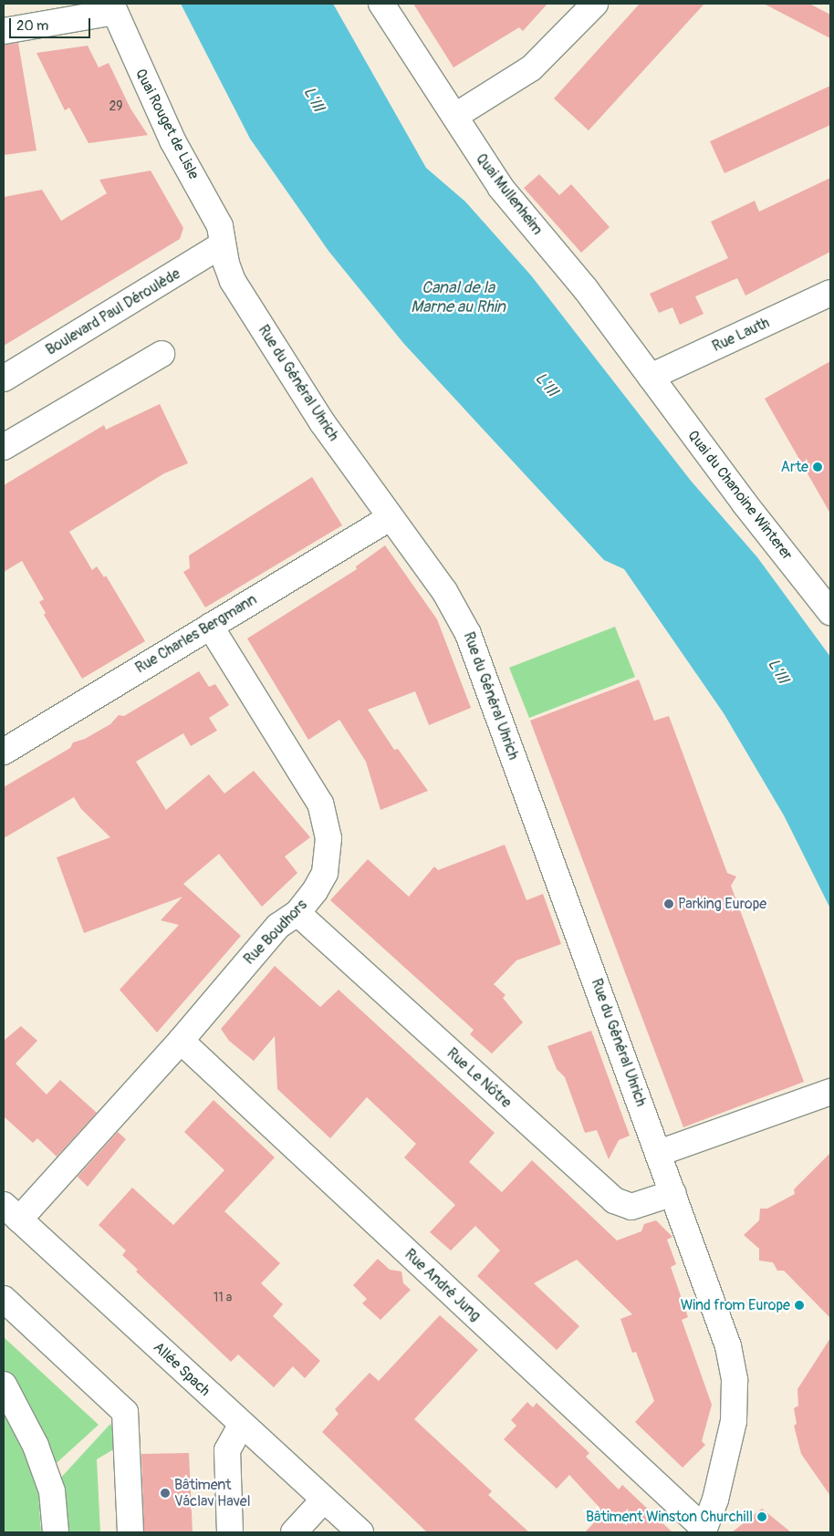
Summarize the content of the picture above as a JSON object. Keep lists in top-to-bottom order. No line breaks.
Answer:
{"streets":{"street":["Quai Rouget de Lisle","Quai Mullenheim","Boulevard Paul Déroulède","Rue Lauth","Rue du Général Uhrich","Quai du Chanoine Winterer","Rue Charles Bergmann","Rue Boudhors","Rue Le Nôtre","Rue André Jung","Allée Spach"]},"crossings":[["Quai Rouget de Lisle","Boulevard Paul Déroulède"],["Quai Rouget de Lisle","Rue du Général Uhrich"],["Quai Mullenheim","Rue Lauth"],["Quai Mullenheim","Quai du Chanoine Winterer"],["Boulevard Paul Déroulède","Rue du Général Uhrich"],["Rue Lauth","Quai du Chanoine Winterer"],["Rue du Général Uhrich","Rue Charles Bergmann"],["Rue du Général Uhrich","Rue Le Nôtre"],["Rue du Général Uhrich","Rue André Jung"],["Rue Charles Bergmann","Rue Boudhors"],["Rue Boudhors","Rue Le Nôtre"],["Rue Boudhors","Rue André Jung"],["Rue Boudhors","Allée Spach"]],"water":["L'Ill","Canal de la Marne au Rhin"],"places":["Arte","Parking Europe","Wind from Europe","Bâtiment Václav Havel","Bâtiment Winston Churchill"],"house_numbers":["29","11 a"],"scale_bar":"20 m"}
